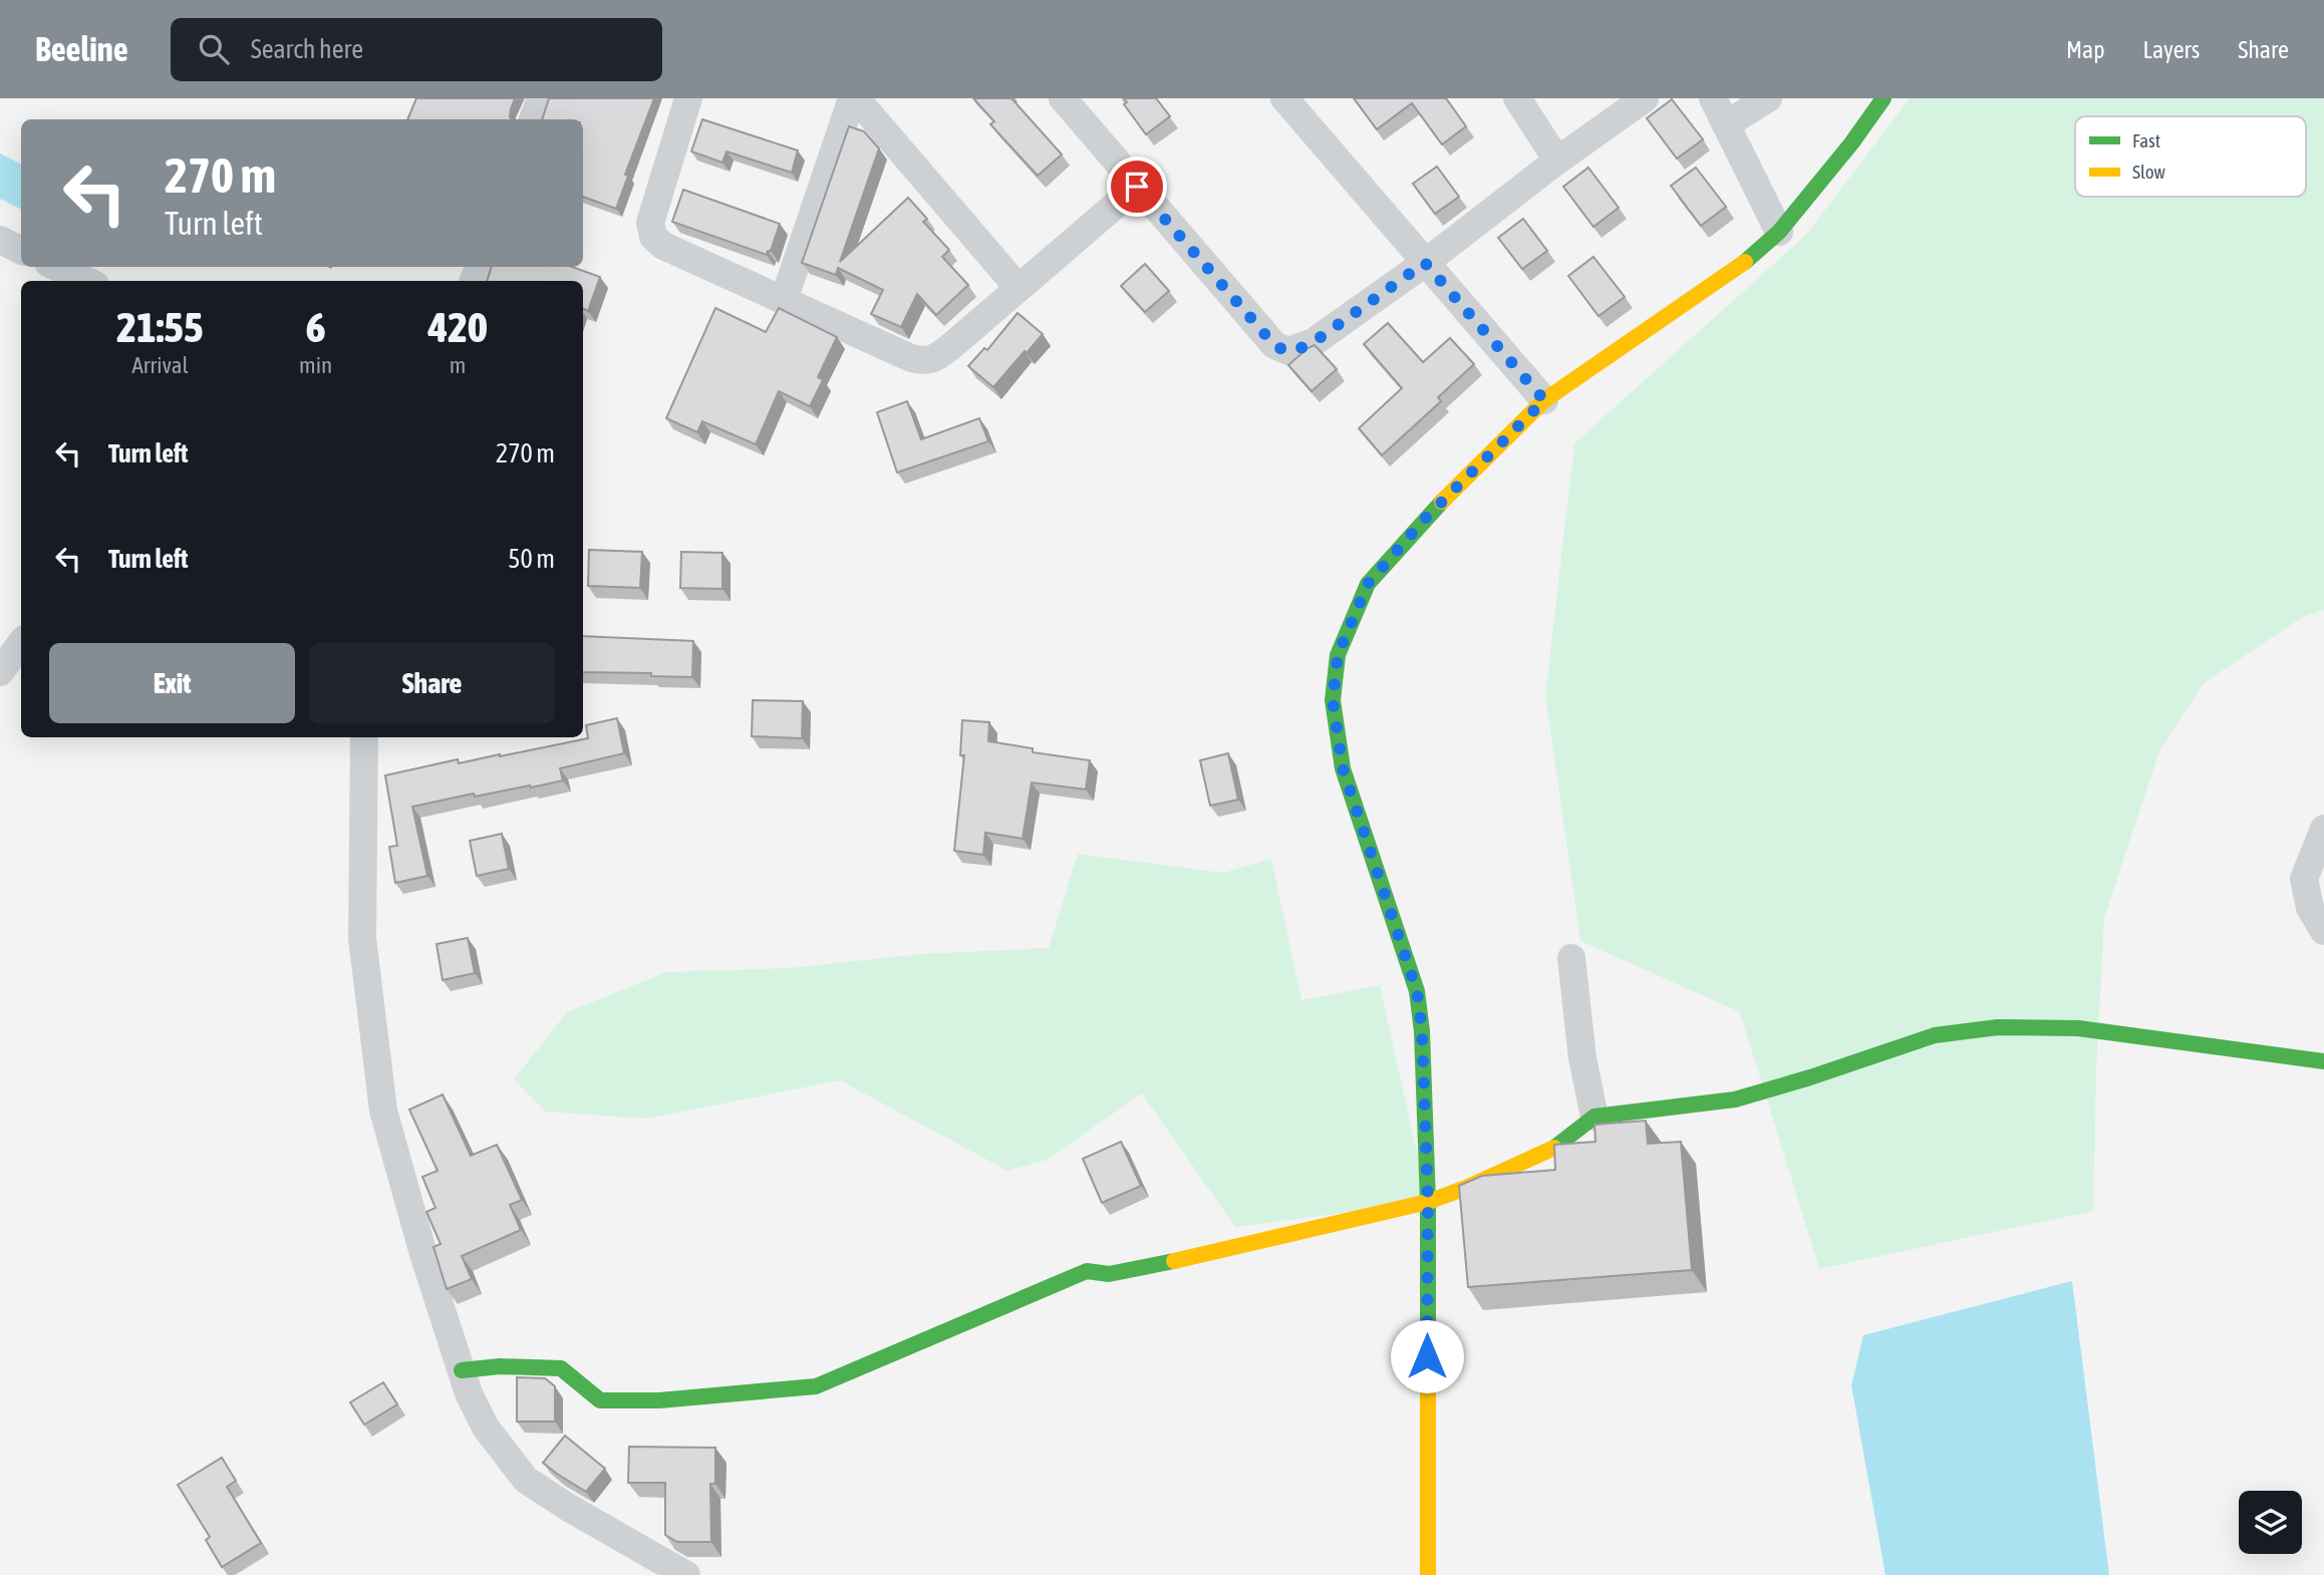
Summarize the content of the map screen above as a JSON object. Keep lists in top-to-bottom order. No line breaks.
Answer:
{"legend":["Fast","Slow"],"page":{"header":"Beeline","search":"Search here","nav":["Map","Layers","Share"],"turn":["270 m","Turn left"],"eta":["21:55","Arrival","6","min","420","m"],"list":[{"name":"Turn left","value":"270 m"},{"name":"Turn left","value":"50 m"}],"buttons":["Exit","Share"]}}
